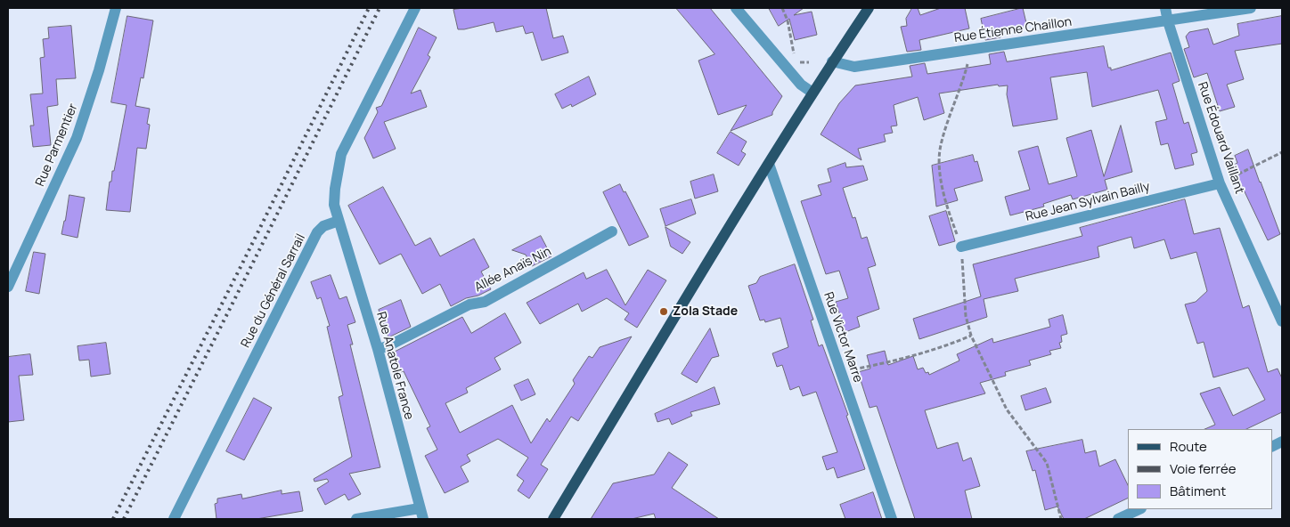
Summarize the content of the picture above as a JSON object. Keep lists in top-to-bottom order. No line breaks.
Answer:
{"streets":{"street":["Rue Étienne Chaillon","Rue Édouard Vaillant","Rue Parmentier","Rue Jean Sylvain Bailly","Allée Anaïs Nin","Rue du Général Sarrail","Rue Victor Marre","Rue Anatole France"]},"crossings":[["Rue Étienne Chaillon","Rue Édouard Vaillant"],["Rue Édouard Vaillant","Rue Jean Sylvain Bailly"],["Allée Anaïs Nin","Rue Anatole France"],["Rue du Général Sarrail","Rue Anatole France"]],"places":["Zola Stade"],"legend":["Route","Voie ferrée","Bâtiment"]}
